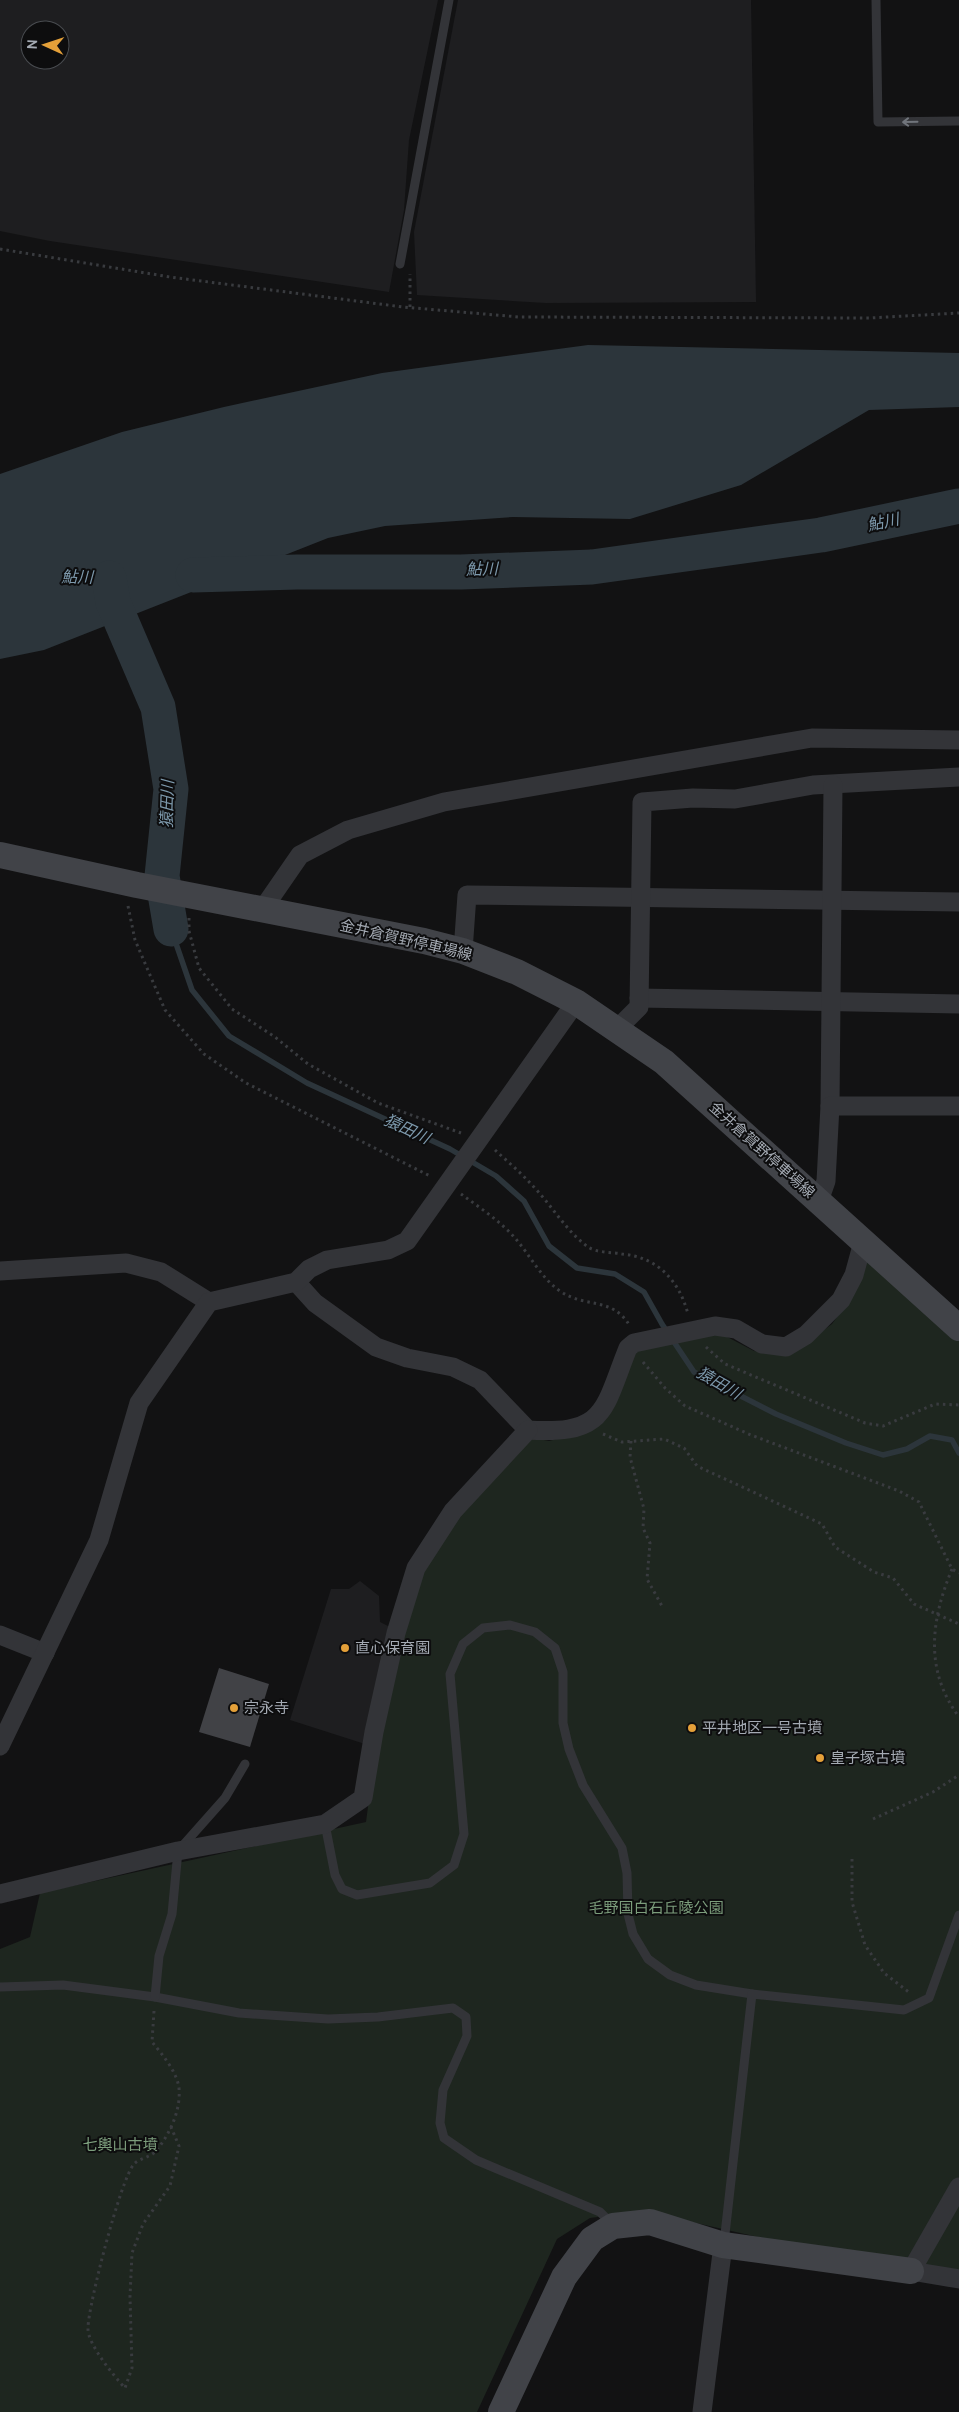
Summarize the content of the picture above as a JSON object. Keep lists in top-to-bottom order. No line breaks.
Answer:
{"streets":{"main road":["金井倉賀野停車場線"]},"water":["鮎川","猿田川"],"parks":["毛野国白石丘陵公園","七輿山古墳"],"places":["直心保育園","宗永寺","平井地区一号古墳","皇子塚古墳"],"north":"left"}
